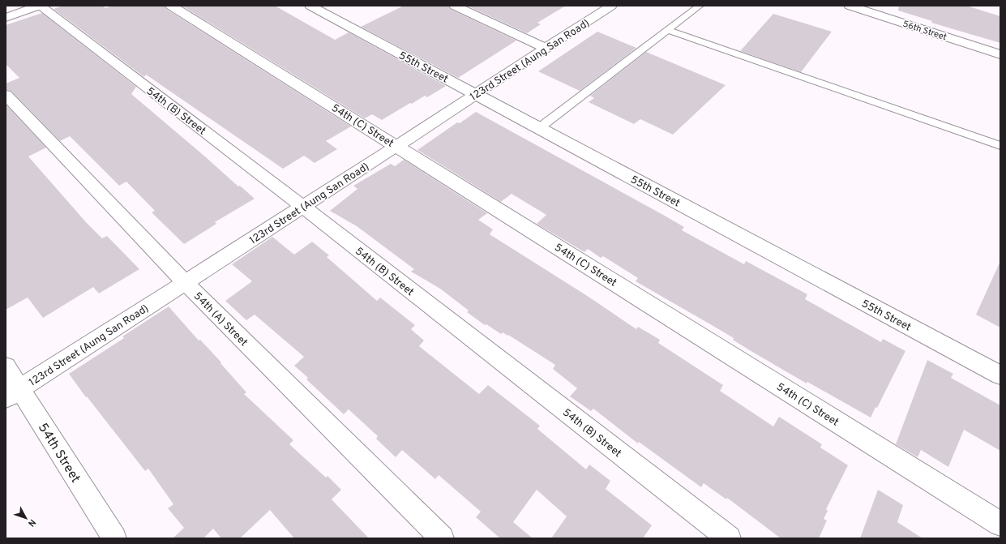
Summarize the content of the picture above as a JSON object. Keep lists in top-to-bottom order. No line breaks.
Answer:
{"streets":{"street":["56th Street","123rd Street (Aung San Road)","55th Street","54th (B) Street","54th (C) Street","54th (A) Street","54th Street"]},"crossings":[["123rd Street (Aung San Road)","55th Street"],["123rd Street (Aung San Road)","54th (B) Street"],["123rd Street (Aung San Road)","54th (C) Street"],["123rd Street (Aung San Road)","54th (A) Street"],["123rd Street (Aung San Road)","54th Street"]],"north":"bottom right"}
